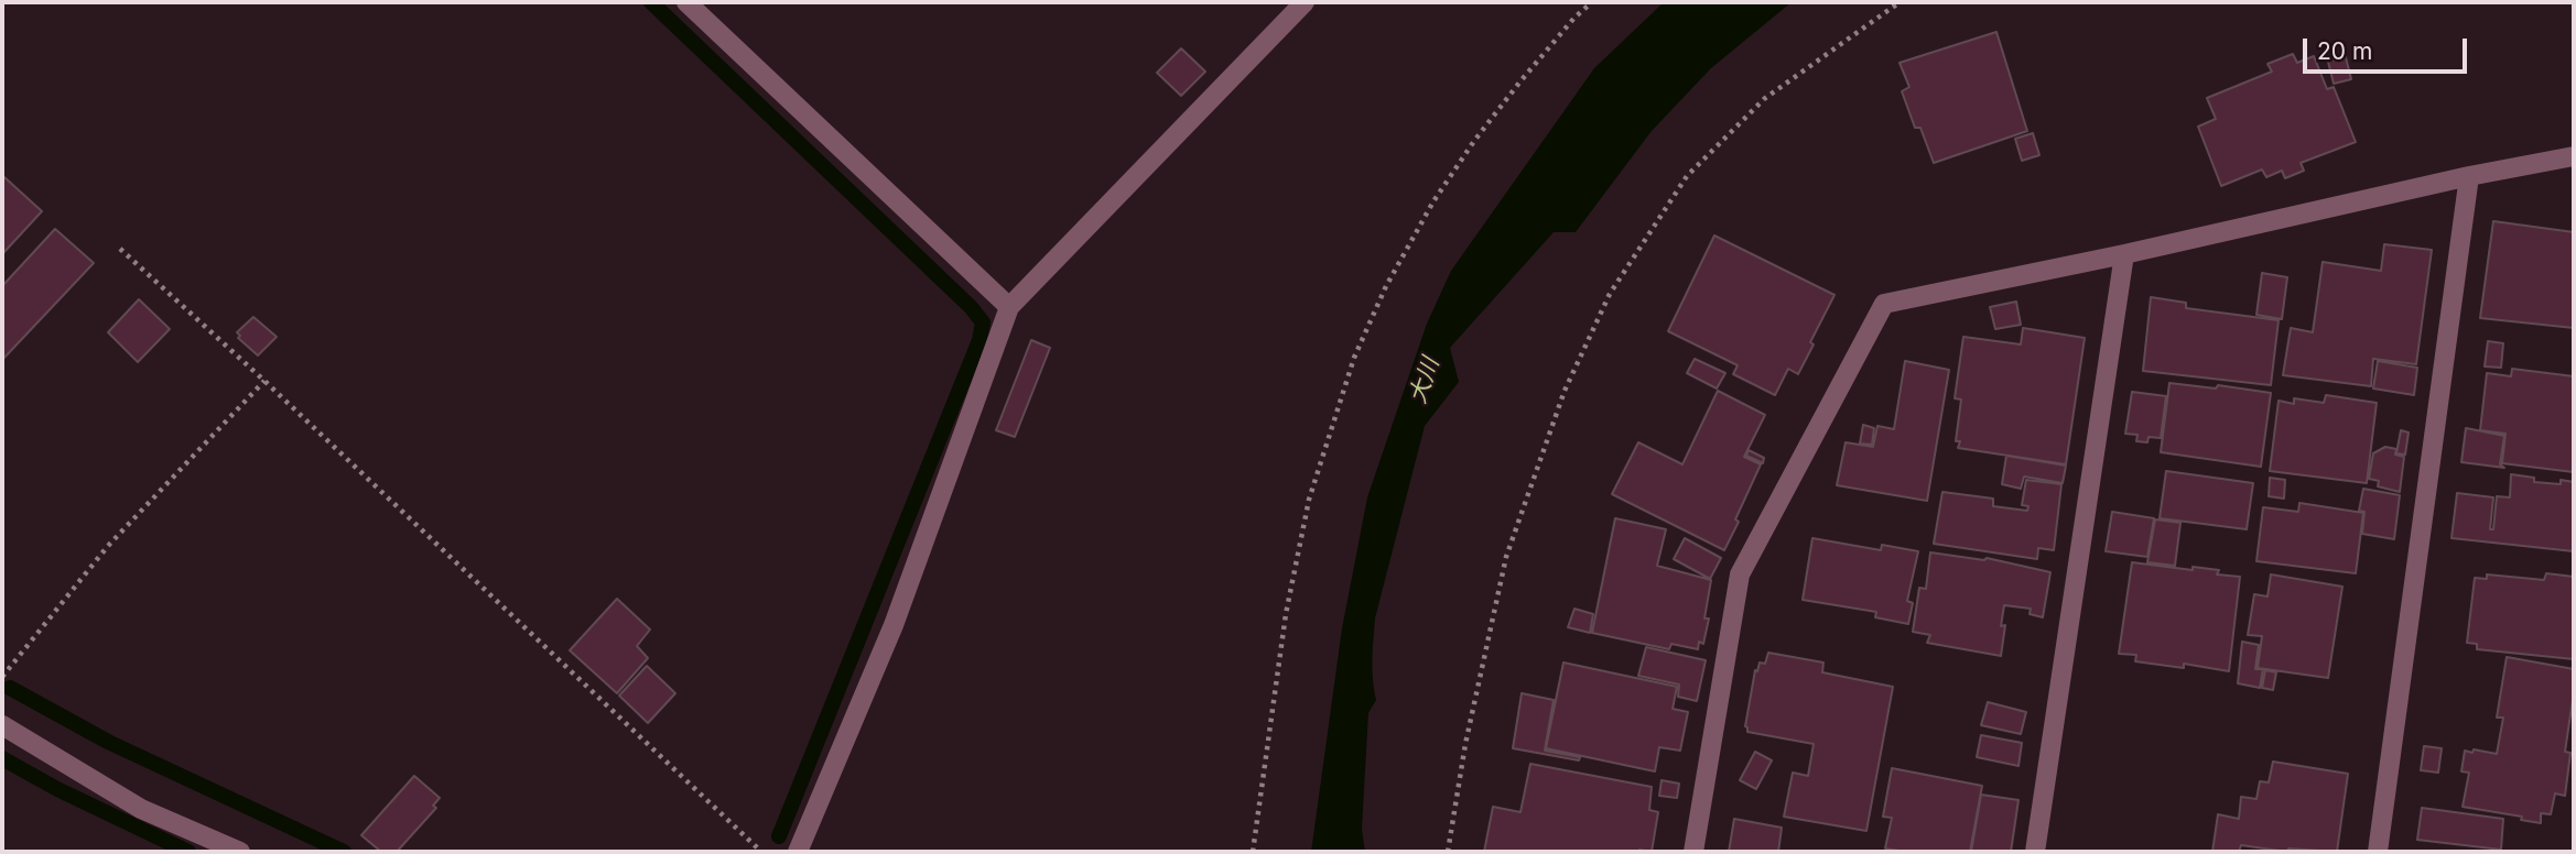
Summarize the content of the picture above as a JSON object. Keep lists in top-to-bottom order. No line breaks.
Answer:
{"water":["大川"],"scale_bar":"20 m"}
